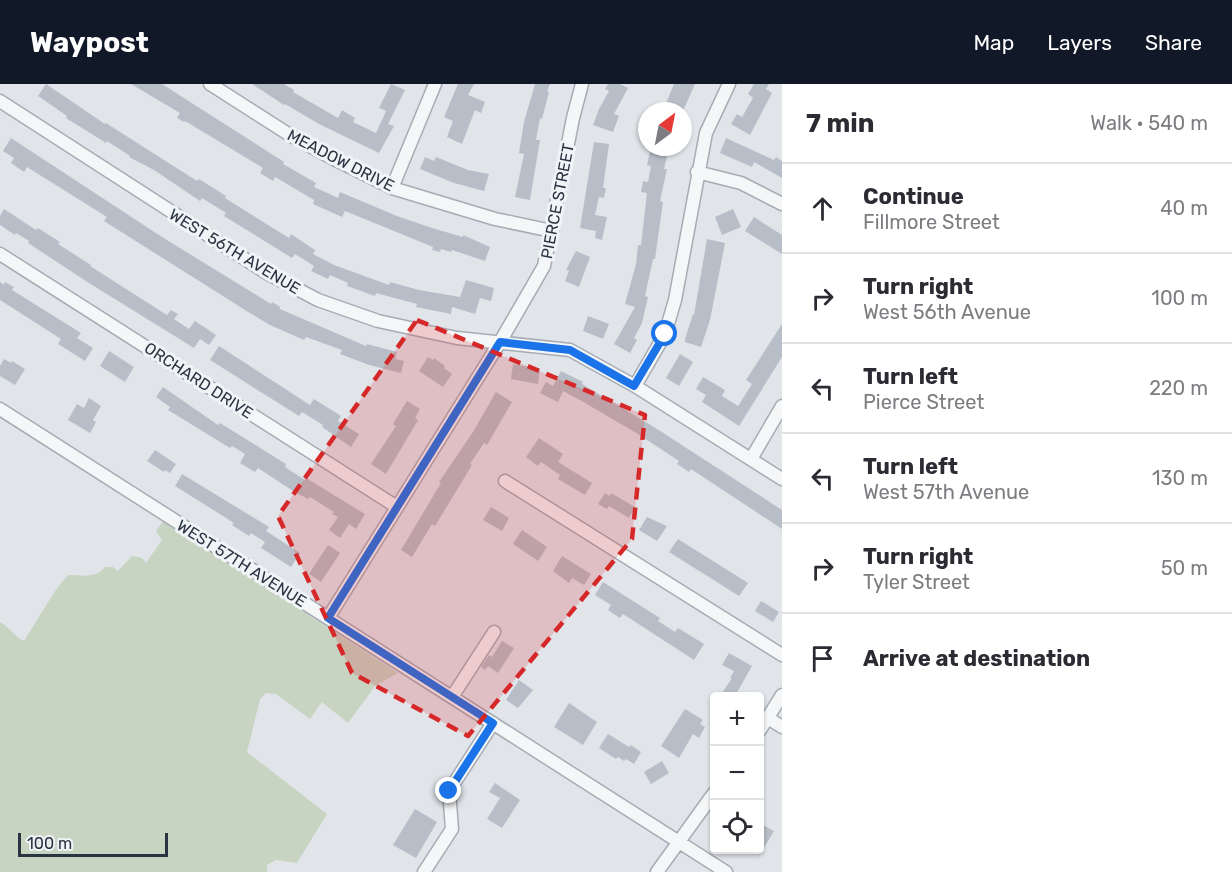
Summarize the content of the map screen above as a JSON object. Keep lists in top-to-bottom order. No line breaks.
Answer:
{"streets":{"street":["MEADOW DRIVE","PIERCE STREET","WEST 56TH AVENUE","ORCHARD DRIVE","WEST 57TH AVENUE"]},"crossings":[["MEADOW DRIVE","PIERCE STREET"],["PIERCE STREET","WEST 56TH AVENUE"],["PIERCE STREET","ORCHARD DRIVE"],["PIERCE STREET","WEST 57TH AVENUE"]],"scale_bar":"100 m","north":"top right","page":{"header":"Waypost","nav":["Map","Layers","Share"],"heading":["7 min","Walk · 540 m"],"list":[["Continue","Fillmore Street","40 m"],["Turn right","West 56th Avenue","100 m"],["Turn left","Pierce Street","220 m"],["Turn left","West 57th Avenue","130 m"],["Turn right","Tyler Street","50 m"],"Arrive at destination"],"map_buttons":["+","−"],"scale":"100 m"}}
